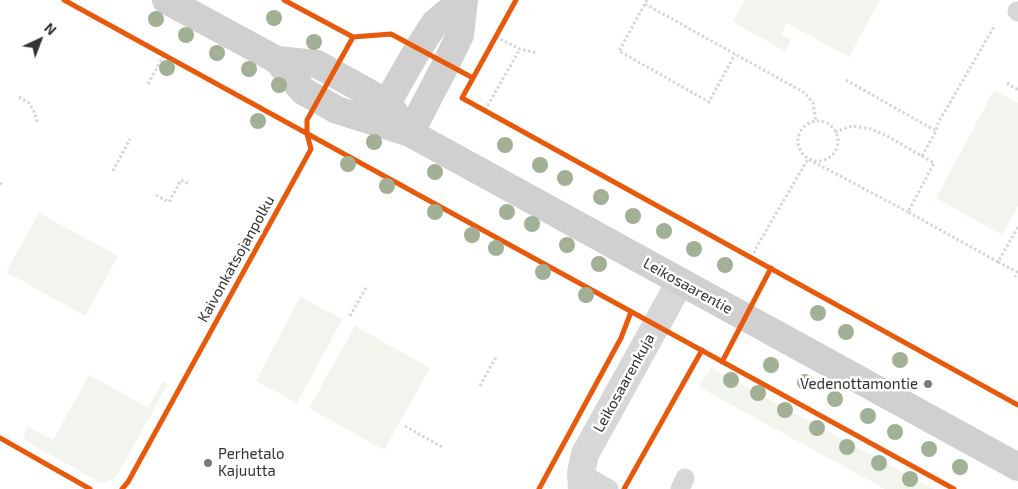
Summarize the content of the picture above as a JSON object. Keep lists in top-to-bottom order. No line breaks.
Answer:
{"streets":{"street":["Leikosaarentie","Leikosaarenkuja"],"cycle path":["Kaivonkatsojanpolku"]},"crossings":[["Leikosaarentie","Leikosaarenkuja"]],"places":["Vedenottamontie","Perhetalo Kajuutta"],"north":"top right"}
